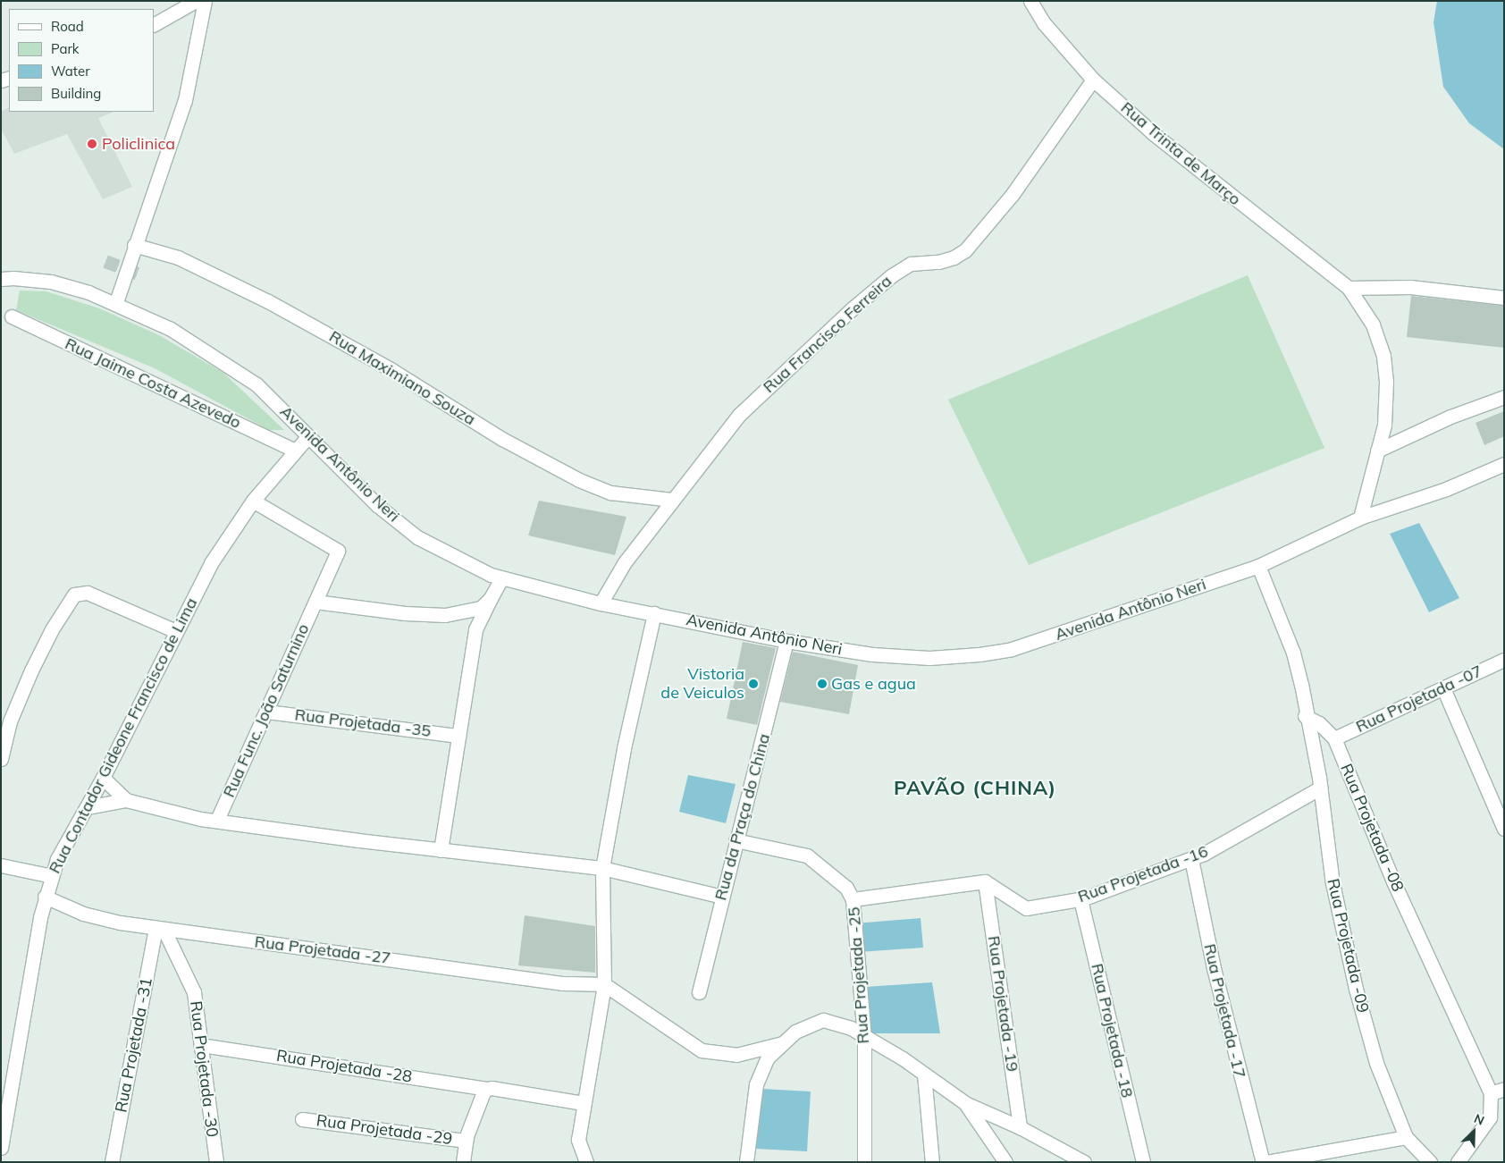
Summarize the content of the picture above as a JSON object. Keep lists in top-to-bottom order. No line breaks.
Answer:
{"streets":{"street":["Rua Trinta de Março","Rua Francisco Ferreira","Rua Maximiano Souza","Rua Jaime Costa Azevedo","Avenida Antônio Neri","Rua Projetada -07","Rua Func. João Saturnino","Rua Projetada -35","Rua Contador Gideone Francisco de Lima","Rua da Praça do China","Rua Projetada -08","Rua Projetada -16","Rua Projetada -09","Rua Projetada -27","Rua Projetada -25","Rua Projetada -19","Rua Projetada -17","Rua Projetada -18","Rua Projetada -31","Rua Projetada -28","Rua Projetada -30","Rua Projetada -29"]},"crossings":[["Rua Trinta de Março","Rua Francisco Ferreira"],["Rua Francisco Ferreira","Rua Maximiano Souza"],["Rua Francisco Ferreira","Avenida Antônio Neri"],["Rua Jaime Costa Azevedo","Rua Contador Gideone Francisco de Lima"],["Avenida Antônio Neri","Rua Contador Gideone Francisco de Lima"],["Avenida Antônio Neri","Rua da Praça do China"],["Rua Projetada -07","Rua Projetada -08"],["Rua Func. João Saturnino","Rua Projetada -35"],["Rua Func. João Saturnino","Rua Contador Gideone Francisco de Lima"],["Rua Contador Gideone Francisco de Lima","Rua Projetada -27"],["Rua da Praça do China","Rua Projetada -25"],["Rua Projetada -08","Rua Projetada -09"],["Rua Projetada -16","Rua Projetada -09"],["Rua Projetada -16","Rua Projetada -19"],["Rua Projetada -16","Rua Projetada -17"],["Rua Projetada -16","Rua Projetada -18"],["Rua Projetada -27","Rua Projetada -31"],["Rua Projetada -27","Rua Projetada -30"],["Rua Projetada -31","Rua Projetada -30"],["Rua Projetada -28","Rua Projetada -30"]],"districts":["PAVÃO (CHINA)"],"places":["Policlinica","Vistoria de Veiculos","Gas e agua"],"legend":["Road","Park","Water","Building"],"north":"top right"}
